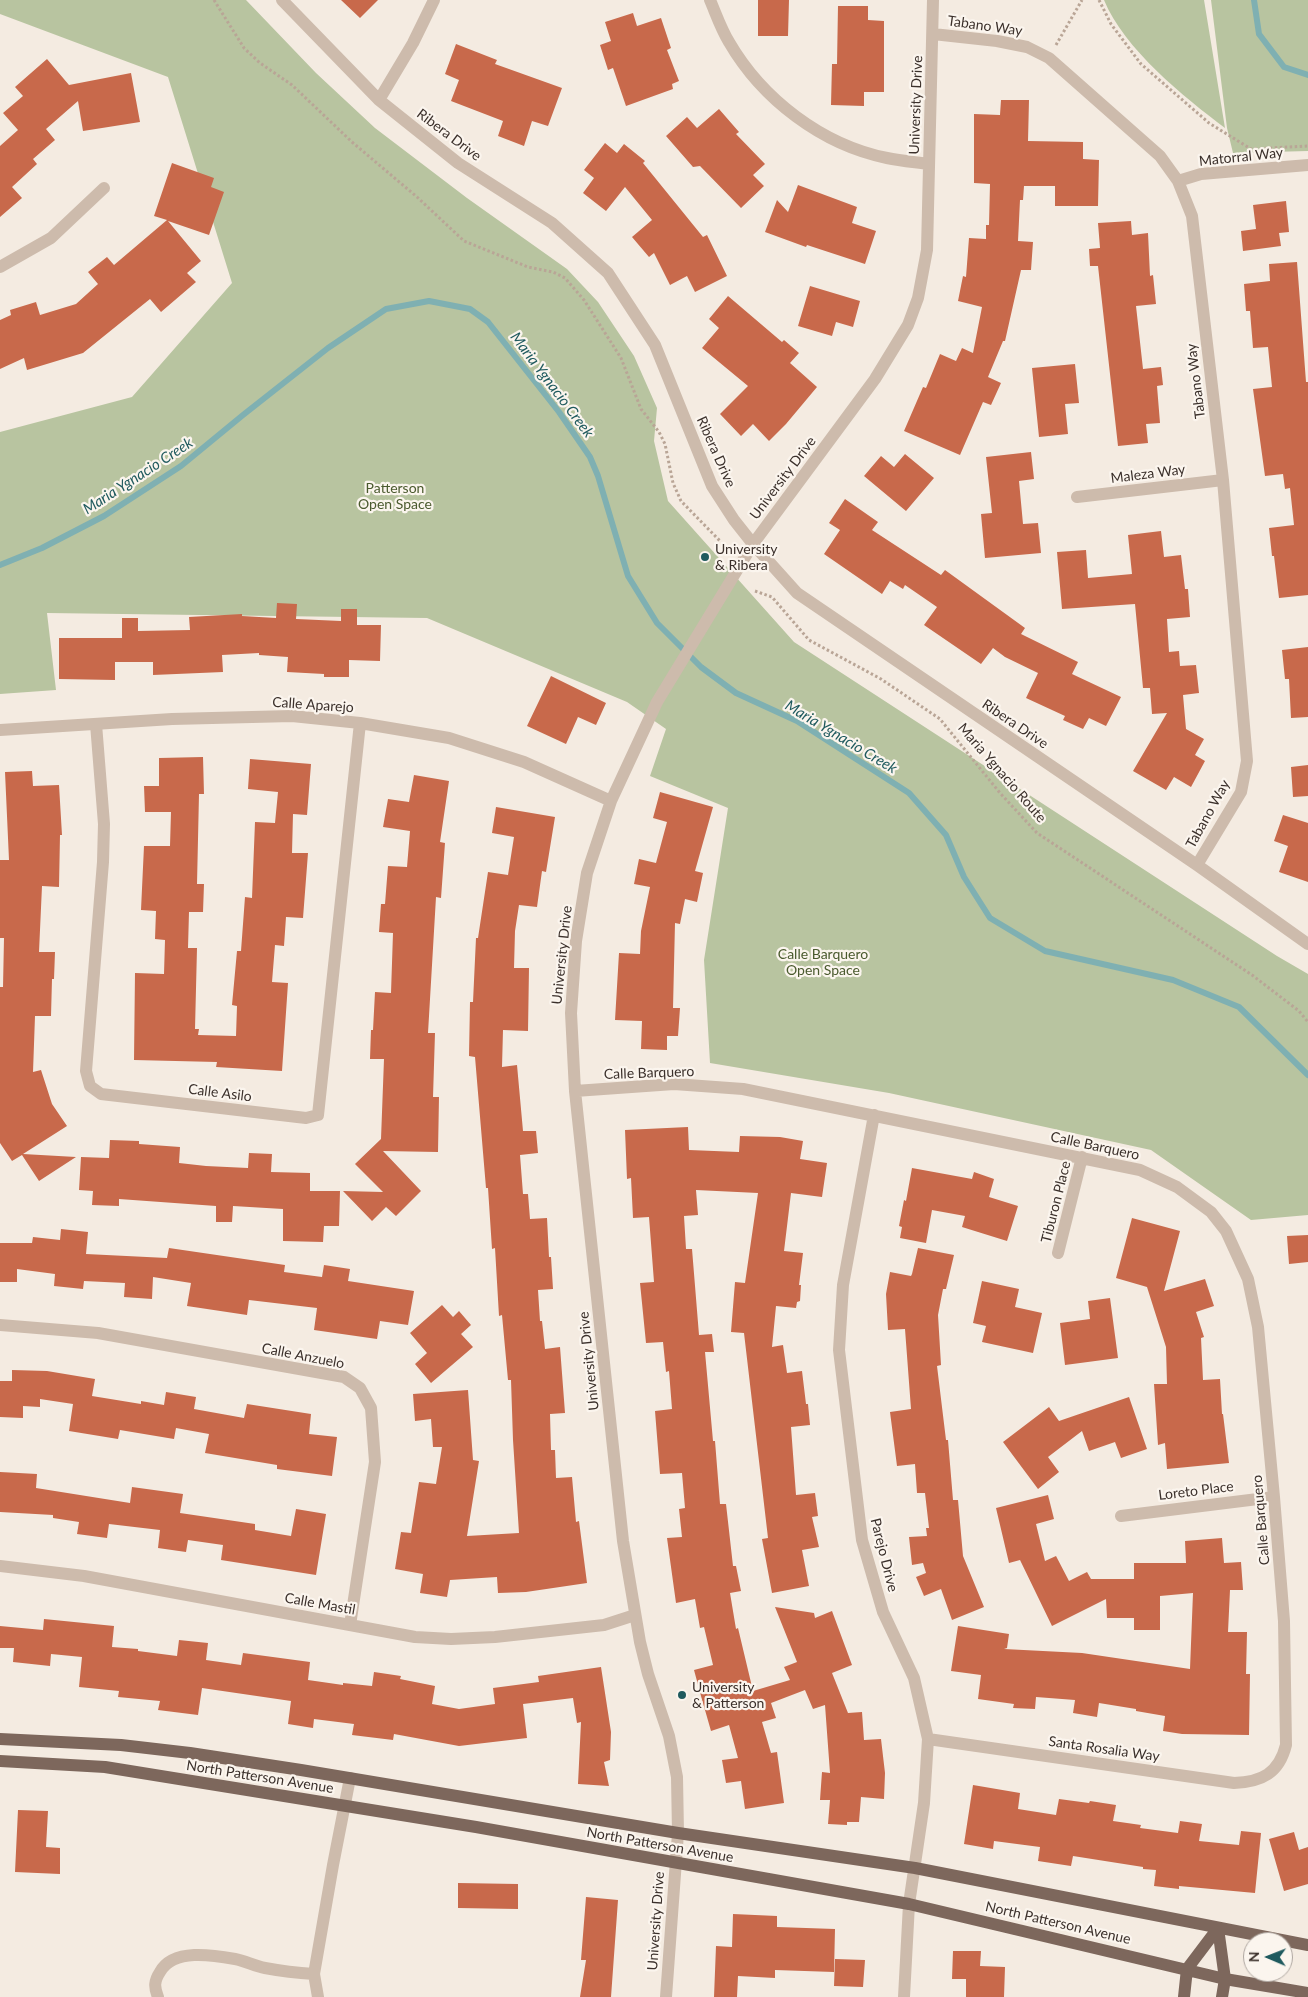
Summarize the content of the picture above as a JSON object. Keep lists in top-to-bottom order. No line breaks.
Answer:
{"streets":{"main road":["North Patterson Avenue"],"street":["Tabano Way","University Drive","Ribera Drive","Matorral Way","Maleza Way","Calle Aparejo","Calle Barquero","Calle Asilo","Tiburon Place","Calle Anzuelo","Loreto Place","Parejo Drive","Calle Mastil","Santa Rosalia Way"],"path":["Maria Ygnacio Route"]},"crossings":[["Tabano Way","University Drive"],["Tabano Way","Ribera Drive"],["Tabano Way","Matorral Way"],["Tabano Way","Maleza Way"],["University Drive","Ribera Drive"],["University Drive","Calle Aparejo"],["University Drive","Calle Barquero"],["University Drive","Calle Mastil"],["University Drive","North Patterson Avenue"],["Calle Aparejo","Calle Asilo"],["Calle Barquero","Tiburon Place"],["Calle Barquero","Loreto Place"],["Calle Barquero","Parejo Drive"],["Calle Barquero","Santa Rosalia Way"],["Calle Anzuelo","Calle Mastil"],["Parejo Drive","Santa Rosalia Way"],["Parejo Drive","North Patterson Avenue"]],"water":["Maria Ygnacio Creek"],"parks":["Patterson Open Space","Calle Barquero Open Space"],"places":["University & Ribera","University & Patterson"],"north":"left"}
